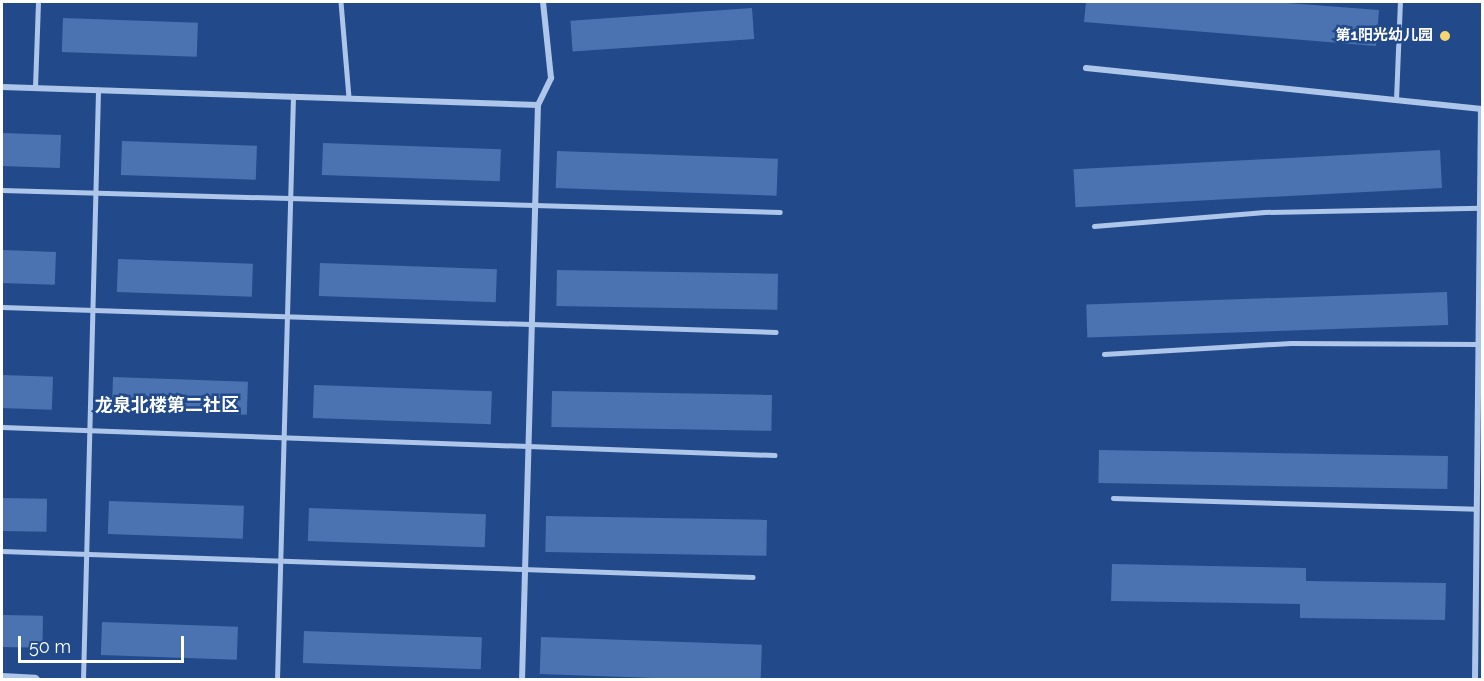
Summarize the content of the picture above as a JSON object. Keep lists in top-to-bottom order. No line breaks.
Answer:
{"districts":["龙泉北楼第二社区"],"places":["第1阳光幼儿园"],"scale_bar":"50 m"}
